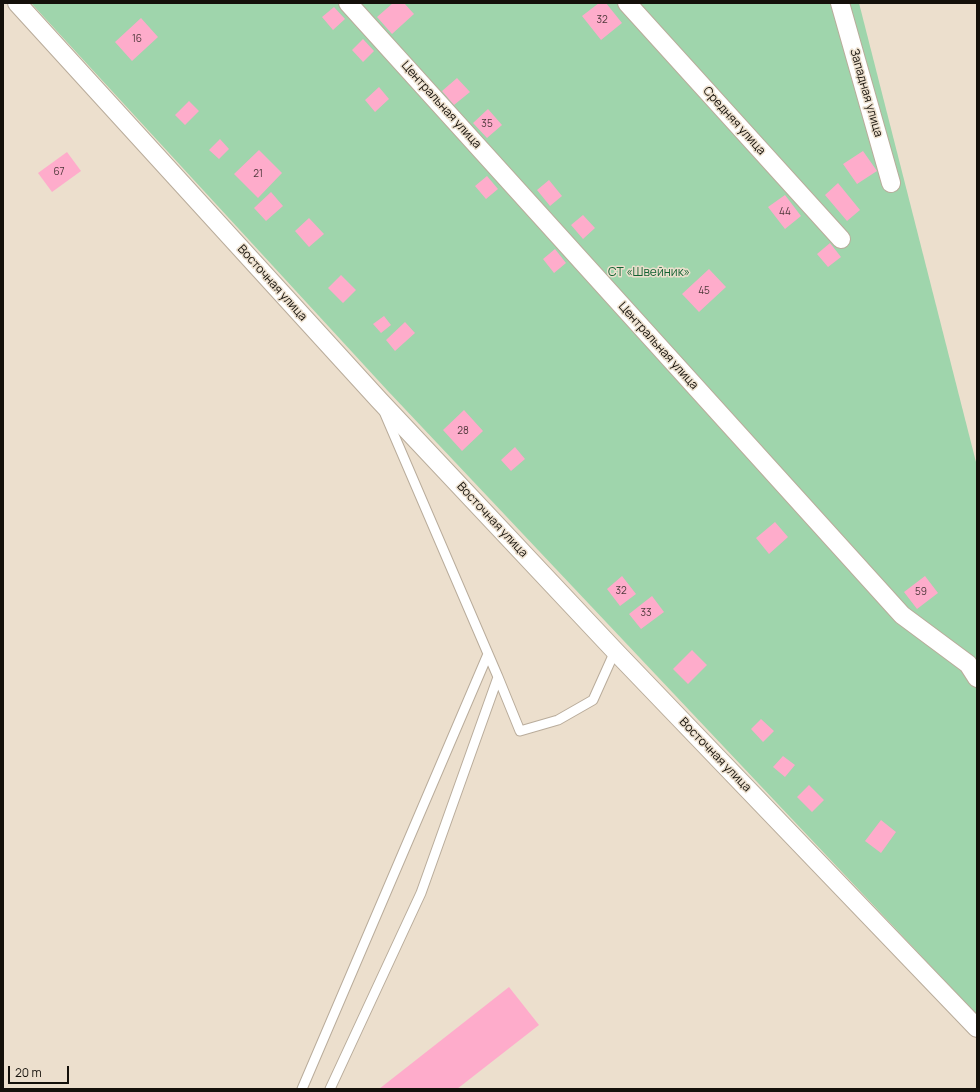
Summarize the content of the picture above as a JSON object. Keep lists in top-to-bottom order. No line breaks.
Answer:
{"streets":{"street":["Западная улица","Центральная улица","Средняя улица","Восточная улица"]},"parks":["СТ «Швейник»"],"house_numbers":["32","16","35","67","21","44","45","28","32","59","33"],"scale_bar":"20 m"}
